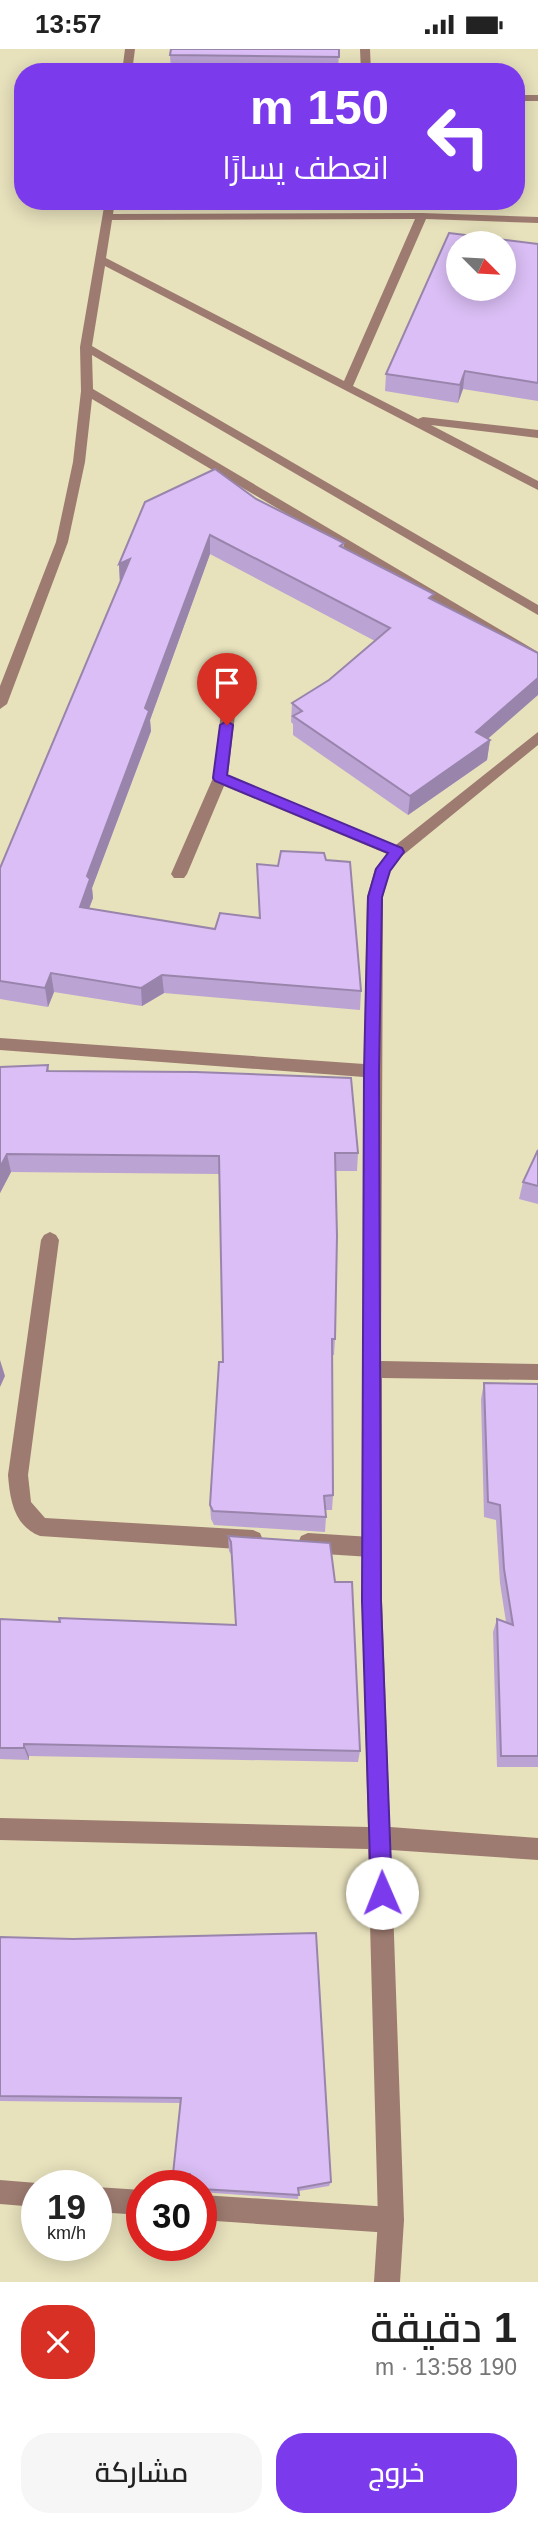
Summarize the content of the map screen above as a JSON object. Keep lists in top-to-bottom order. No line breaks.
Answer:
{"north":"bottom right","page":{"status":"13:57","turn":["150 m","انعطف يسارًا"],"speed":"19 km/h","limit":"30","heading":["1 دقيقة","190 m · 13:58"],"buttons":["خروج","مشاركة"]}}
